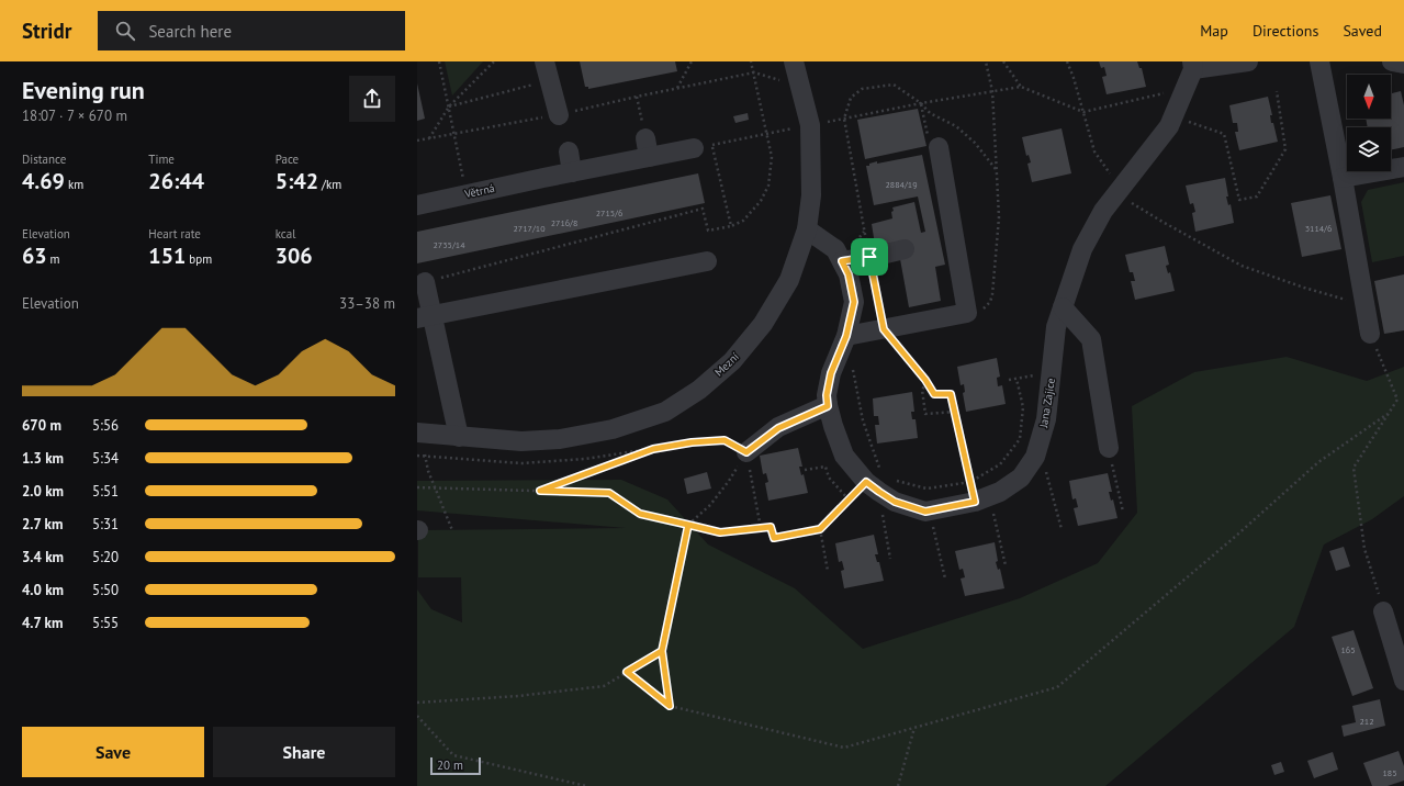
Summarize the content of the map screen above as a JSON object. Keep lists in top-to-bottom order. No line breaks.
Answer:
{"streets":{"street":["Větrná","Mezní","Jana Zajíce"]},"crossings":[["Mezní","Jana Zajíce"]],"house_numbers":["2884/19","2715/6","2716/8","2717/10","3114/6","2735/14","165","212","185"],"scale_bar":"20 m","north":"bottom","page":{"header":"Stridr","search":"Search here","nav":["Map","Directions","Saved"],"heading":["Evening run","18:07 · 7 × 670 m"],"stats":[["Distance","4.69 km"],["Time","26:44"],["Pace","5:42 /km"],["Elevation","63 m"],["Heart rate","151 bpm"],["kcal","306"]],"chart":["Elevation","33–38 m"],"list":[{"name":"670 m","note":"5:56"},{"name":"1.3 km","note":"5:34"},{"name":"2.0 km","note":"5:51"},{"name":"2.7 km","note":"5:31"},{"name":"3.4 km","note":"5:20"},{"name":"4.0 km","note":"5:50"},{"name":"4.7 km","note":"5:55"}],"buttons":["Save","Share"],"scale":"20 m"}}
